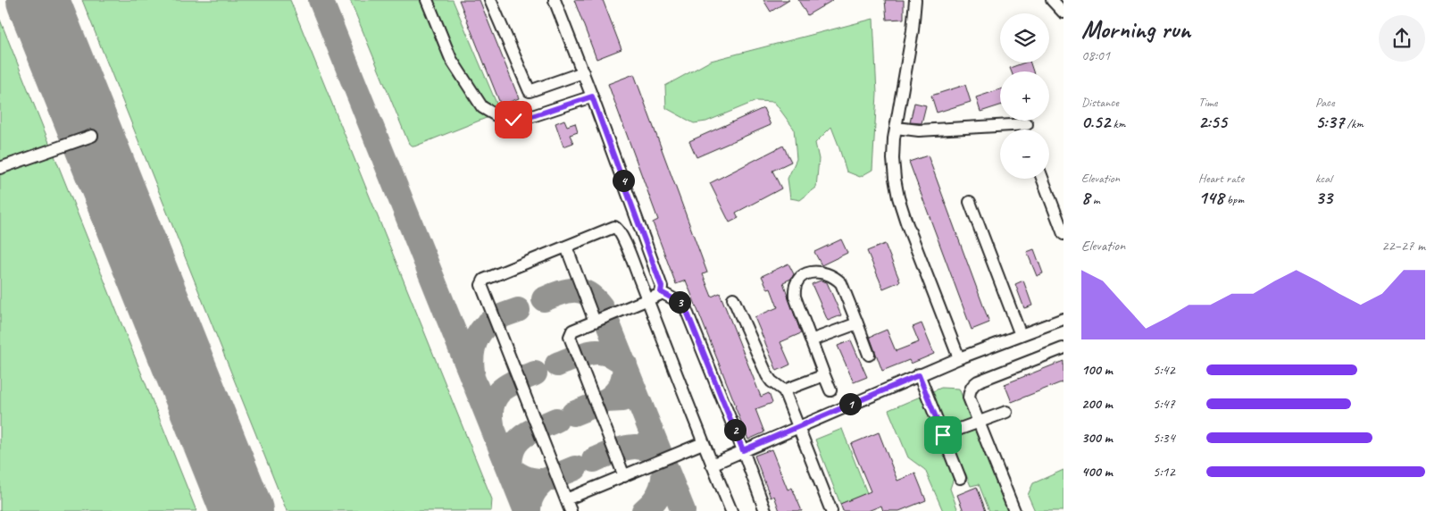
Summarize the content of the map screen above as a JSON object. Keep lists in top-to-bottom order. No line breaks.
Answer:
{"page":{"heading":["Morning run","08:01"],"map_buttons":["+","−"],"stats":[["Distance","0.52 km"],["Time","2:55"],["Pace","5:37 /km"],["Elevation","8 m"],["Heart rate","148 bpm"],["kcal","33"]],"pins":["4","3","1","2"],"chart":["Elevation","22–27 m"],"list":[{"name":"100 m","note":"5:42"},{"name":"200 m","note":"5:47"},{"name":"300 m","note":"5:34"},{"name":"400 m","note":"5:12"}]}}
